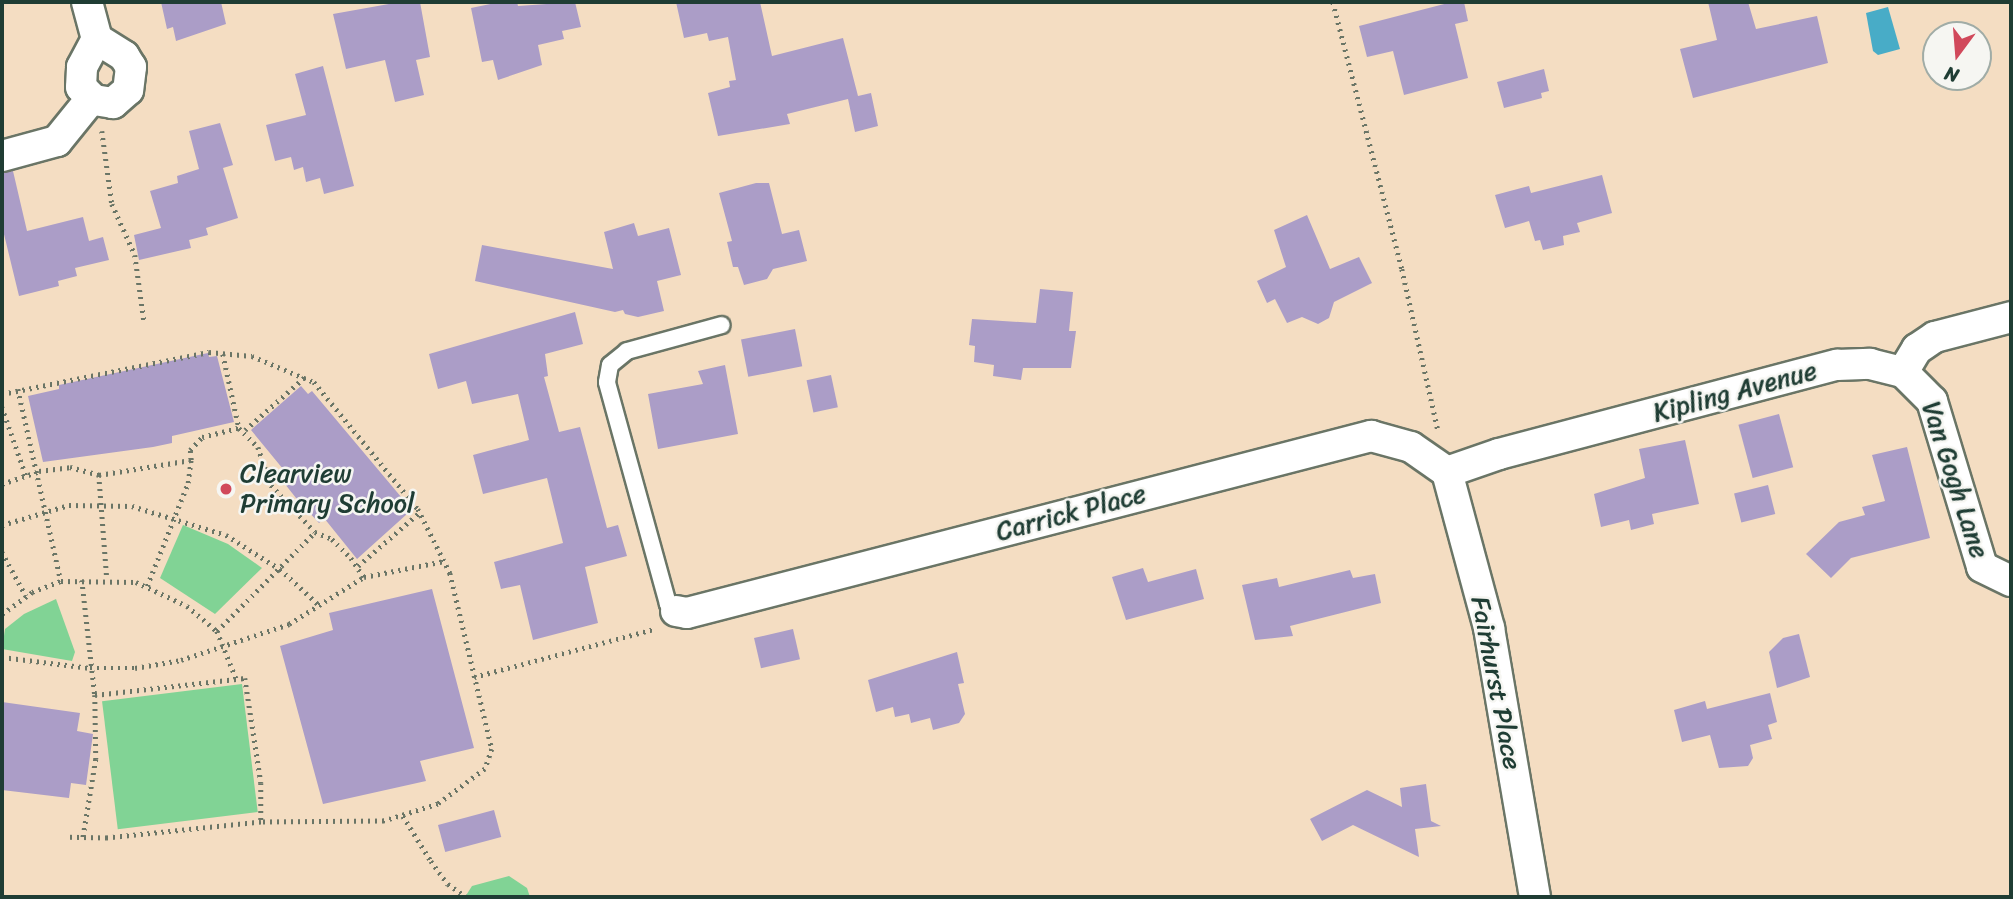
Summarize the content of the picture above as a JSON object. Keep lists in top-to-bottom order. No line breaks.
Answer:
{"streets":{"street":["Kipling Avenue","Van Gogh Lane","Carrick Place","Fairhurst Place"]},"crossings":[["Kipling Avenue","Van Gogh Lane"],["Kipling Avenue","Carrick Place"],["Kipling Avenue","Fairhurst Place"],["Carrick Place","Fairhurst Place"]],"places":["Clearview Primary School"],"north":"bottom"}
